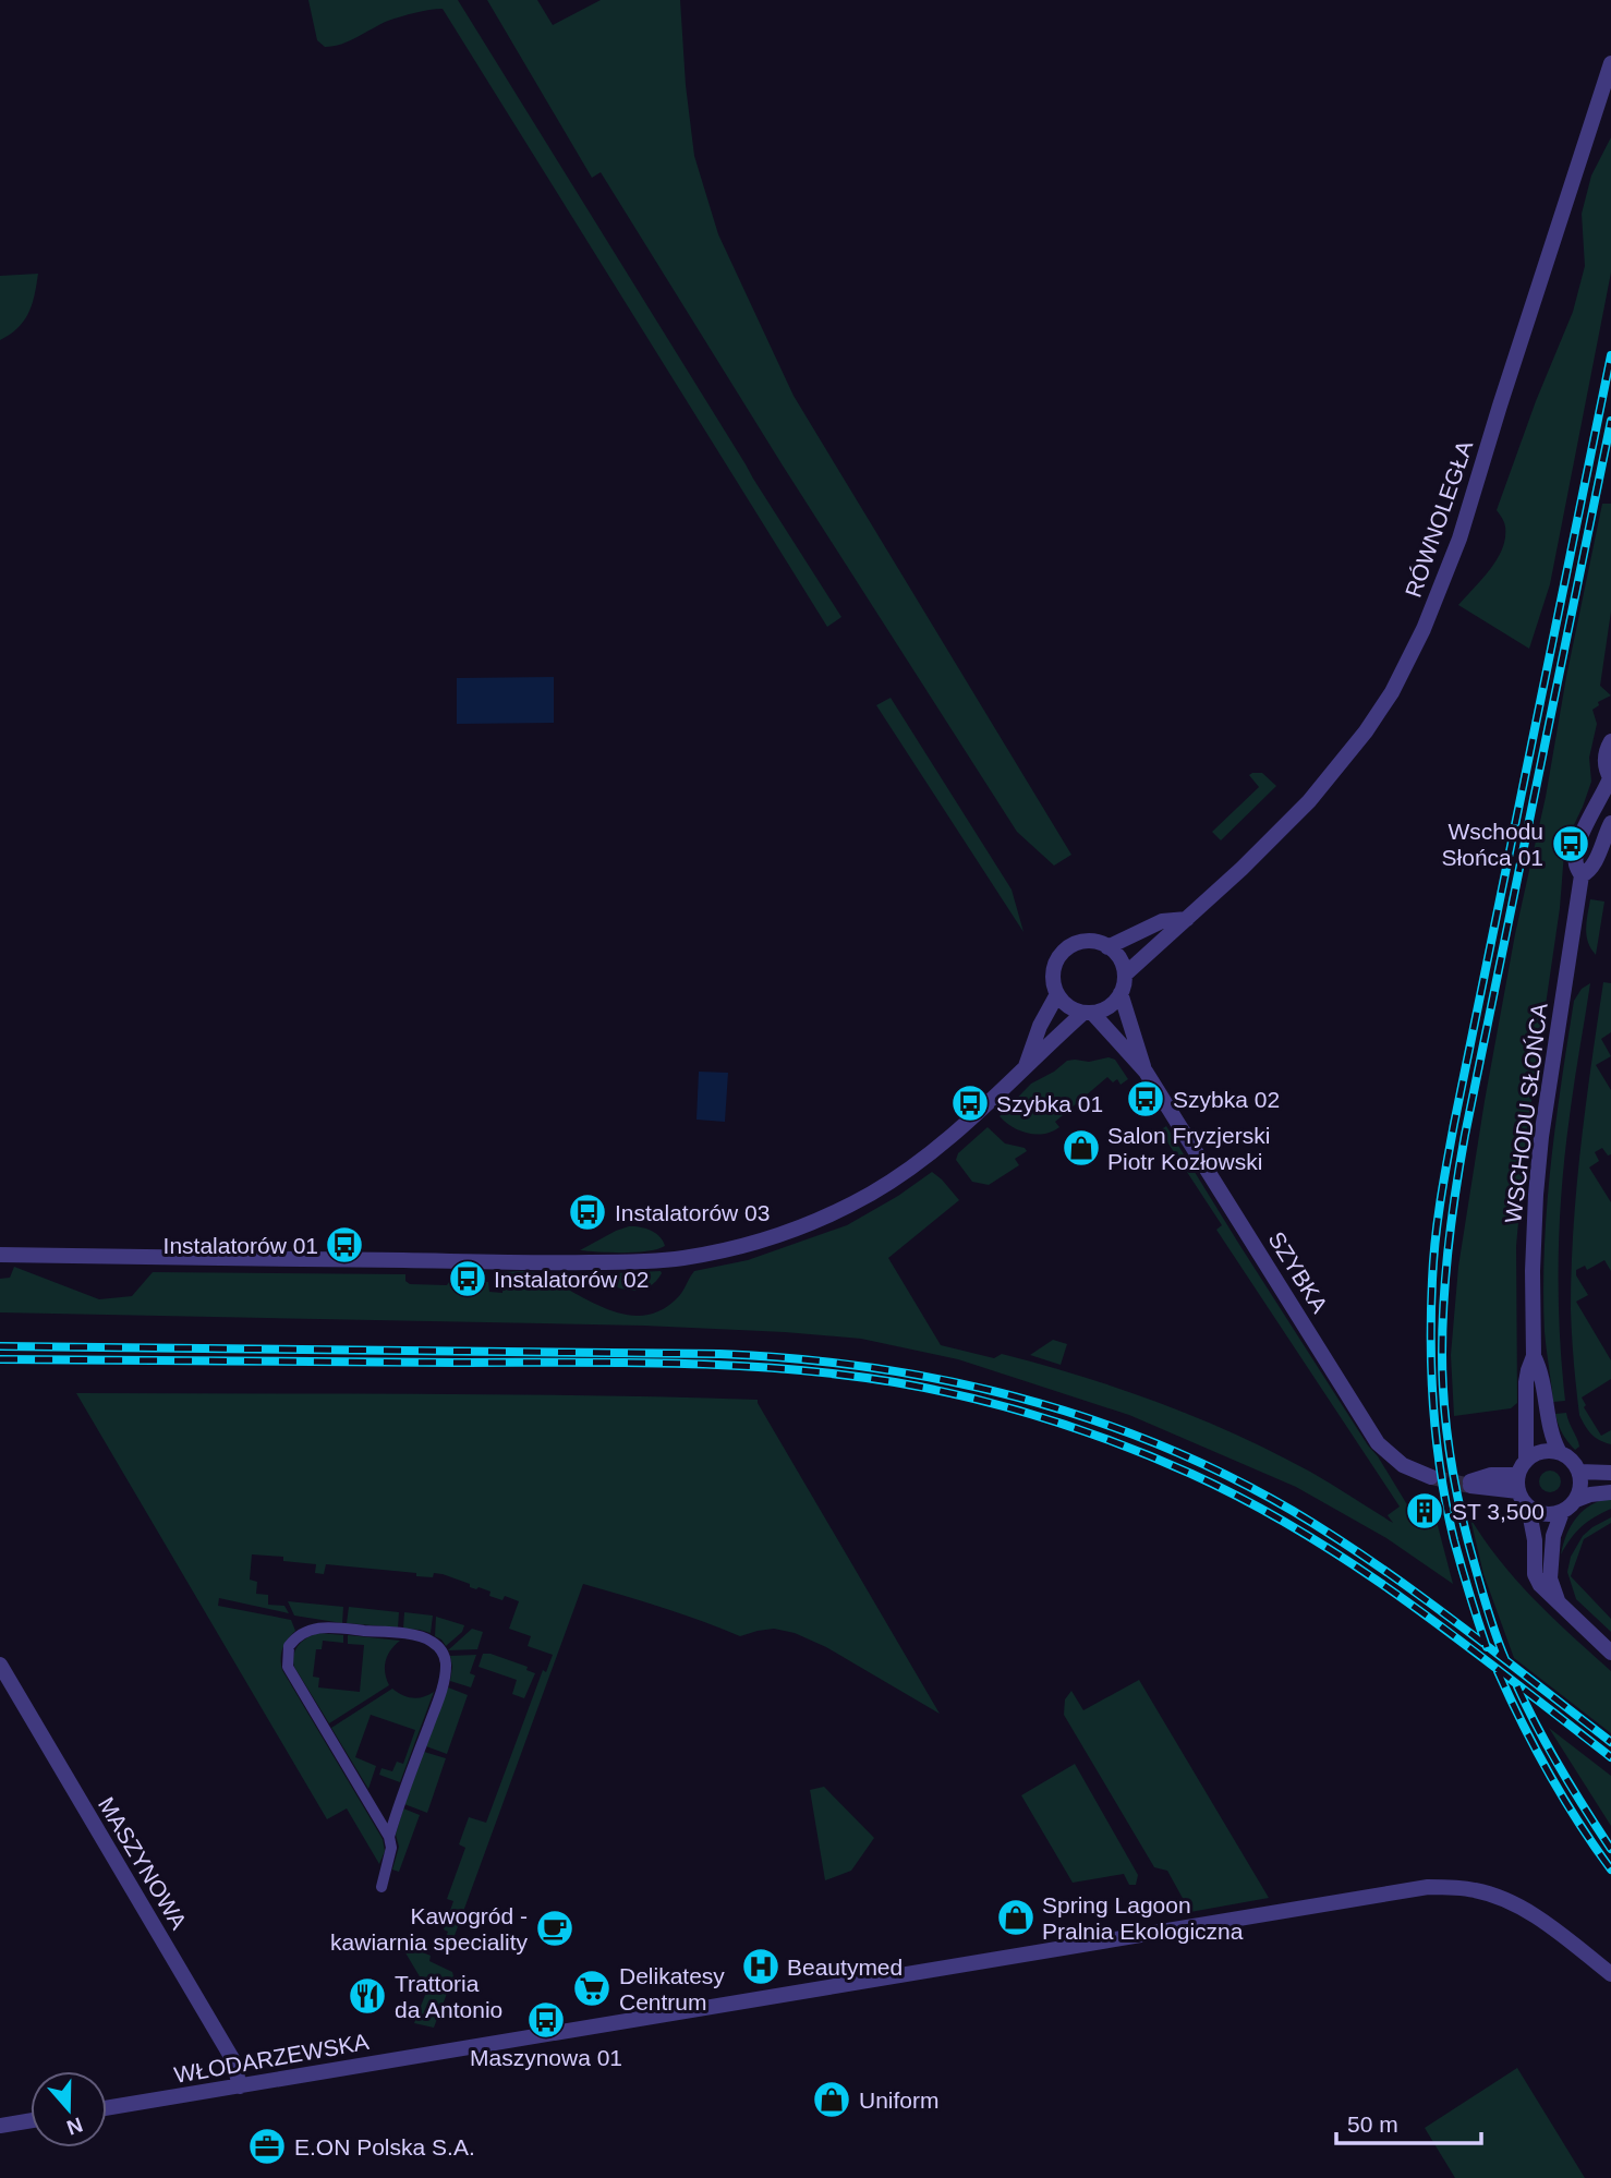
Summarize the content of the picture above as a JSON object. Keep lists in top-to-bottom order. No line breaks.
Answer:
{"streets":{"street":["RÓWNOLEGŁA","WSCHODU SŁOŃCA","SZYBKA","MASZYNOWA","WŁODARZEWSKA"]},"crossings":[["RÓWNOLEGŁA","SZYBKA"],["MASZYNOWA","WŁODARZEWSKA"]],"places":{"bus stop":["Wschodu Słońca 01","Szybka 02","Szybka 01","Instalatorów 03","Instalatorów 01","Instalatorów 02","Maszynowa 01"],"shop":["Salon Fryzjerski Piotr Kozłowski","Spring Lagoon Pralnia Ekologiczna","Uniform"],"building":["ST 3,500"],"cafe":["Kawogród - kawiarnia speciality"],"hospital":["Beautymed"],"supermarket":["Delikatesy Centrum"],"restaurant":["Trattoria da Antonio"],"office":["E.ON Polska S.A."]},"scale_bar":"50 m","north":"bottom"}
